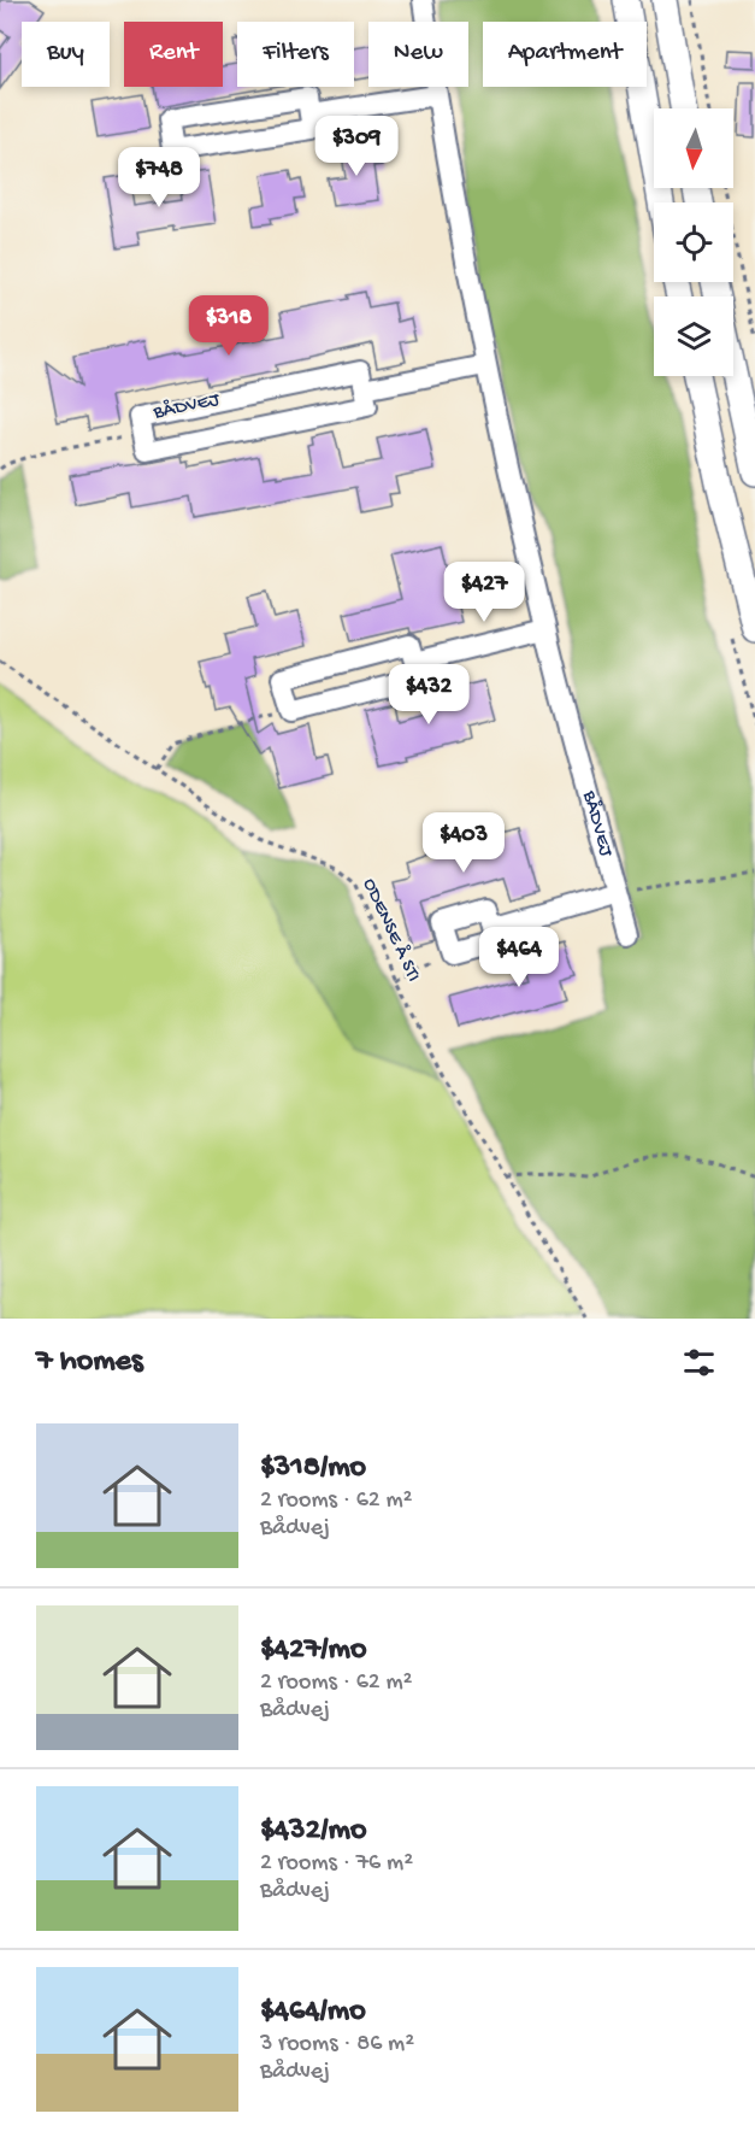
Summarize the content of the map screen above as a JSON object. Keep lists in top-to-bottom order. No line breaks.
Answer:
{"streets":{"street":["BÅDVEJ"],"path":["ODENSE Å STI"]},"north":"bottom","page":{"chip":["Buy","Rent","Filters","New","Apartment"],"price":["$309","$748","$318","$427","$432","$403","$464"],"heading":"7 homes","list":[{"name":"$318/mo","note":"2 rooms · 62 m² · Bådvej"},{"name":"$427/mo","note":"2 rooms · 62 m² · Bådvej"},{"name":"$432/mo","note":"2 rooms · 76 m² · Bådvej"},{"name":"$464/mo","note":"3 rooms · 86 m² · Bådvej"}]}}
